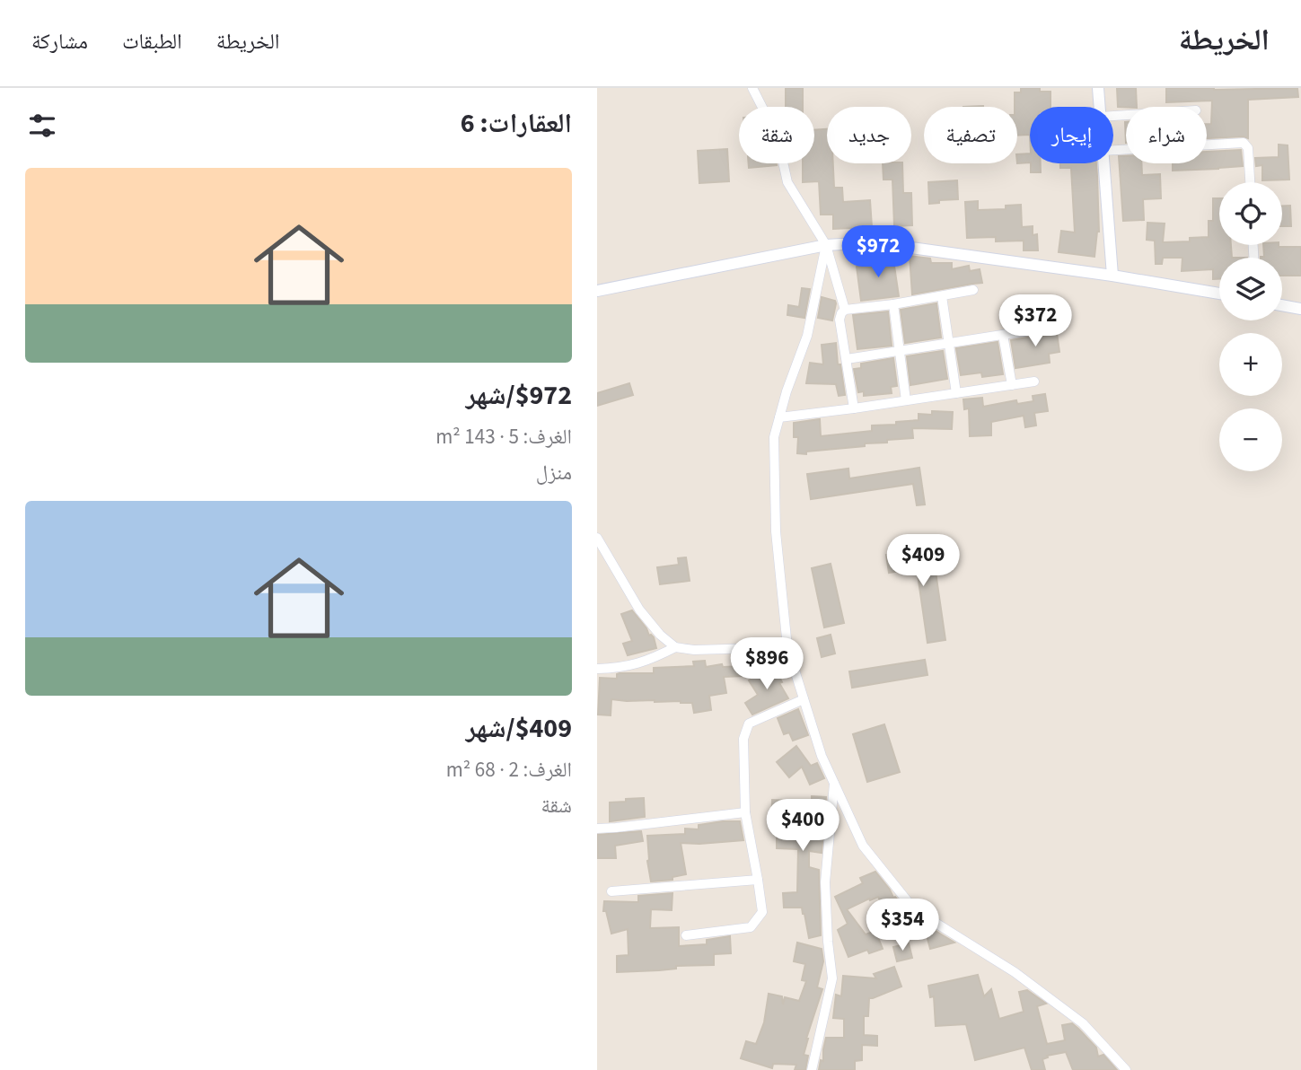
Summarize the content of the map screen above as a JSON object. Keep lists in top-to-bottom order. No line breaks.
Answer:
{"page":{"header":"الخريطة","nav":["الخريطة","الطبقات","مشاركة"],"heading":"العقارات: 6","chip":["شراء","إيجار","تصفية","جديد","شقة"],"list":[{"name":"$972/شهر","note":"الغرف: 5 · 143 m² · منزل"},{"name":"$409/شهر","note":"الغرف: 2 · 68 m² · شقة"}],"map_buttons":["+","−"],"price":["$972","$372","$409","$896","$400","$354"]}}
